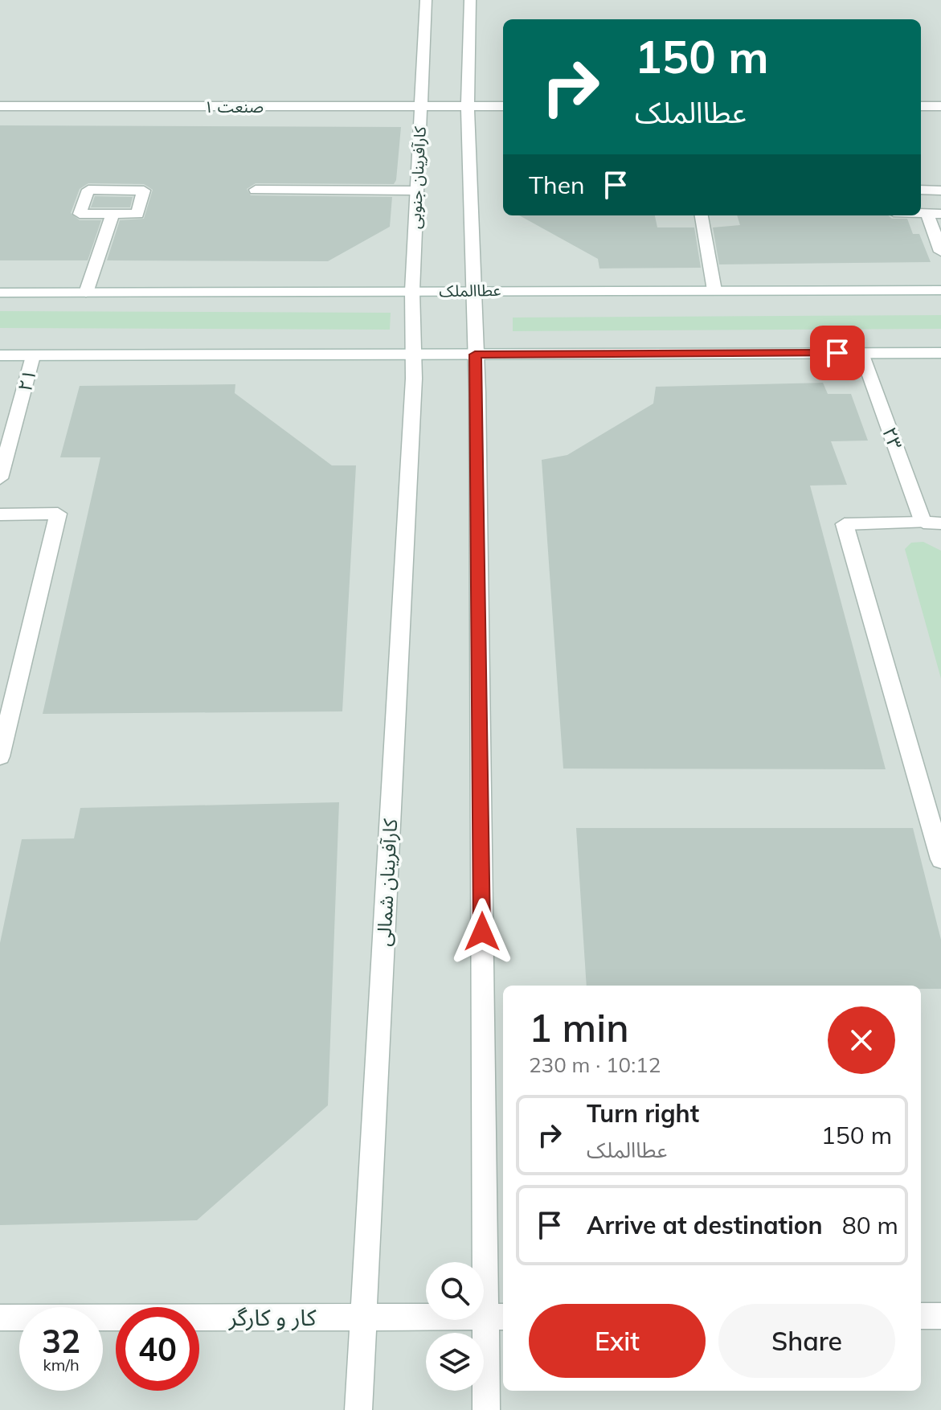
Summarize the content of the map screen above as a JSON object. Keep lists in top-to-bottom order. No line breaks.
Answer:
{"streets":{"street":["صنعت ۱","کارآفرینان جنوبی","عطاالملک","۲۱","۲۳","کارآفرینان شمالی","کار و کارگر"]},"crossings":[["صنعت ۱","کارآفرینان جنوبی"],["کارآفرینان جنوبی","عطاالملک"],["کارآفرینان جنوبی","کارآفرینان شمالی"],["کارآفرینان شمالی","کار و کارگر"]],"page":{"turn":["150 m","عطاالملک"],"then":"Then","heading":["1 min","230 m · 10:12"],"list":[{"name":"Turn right","note":"عطاالملک","value":"150 m"},{"name":"Arrive at destination","value":"80 m"}],"buttons":["Exit","Share"],"speed":"32 km/h","limit":"40"}}
